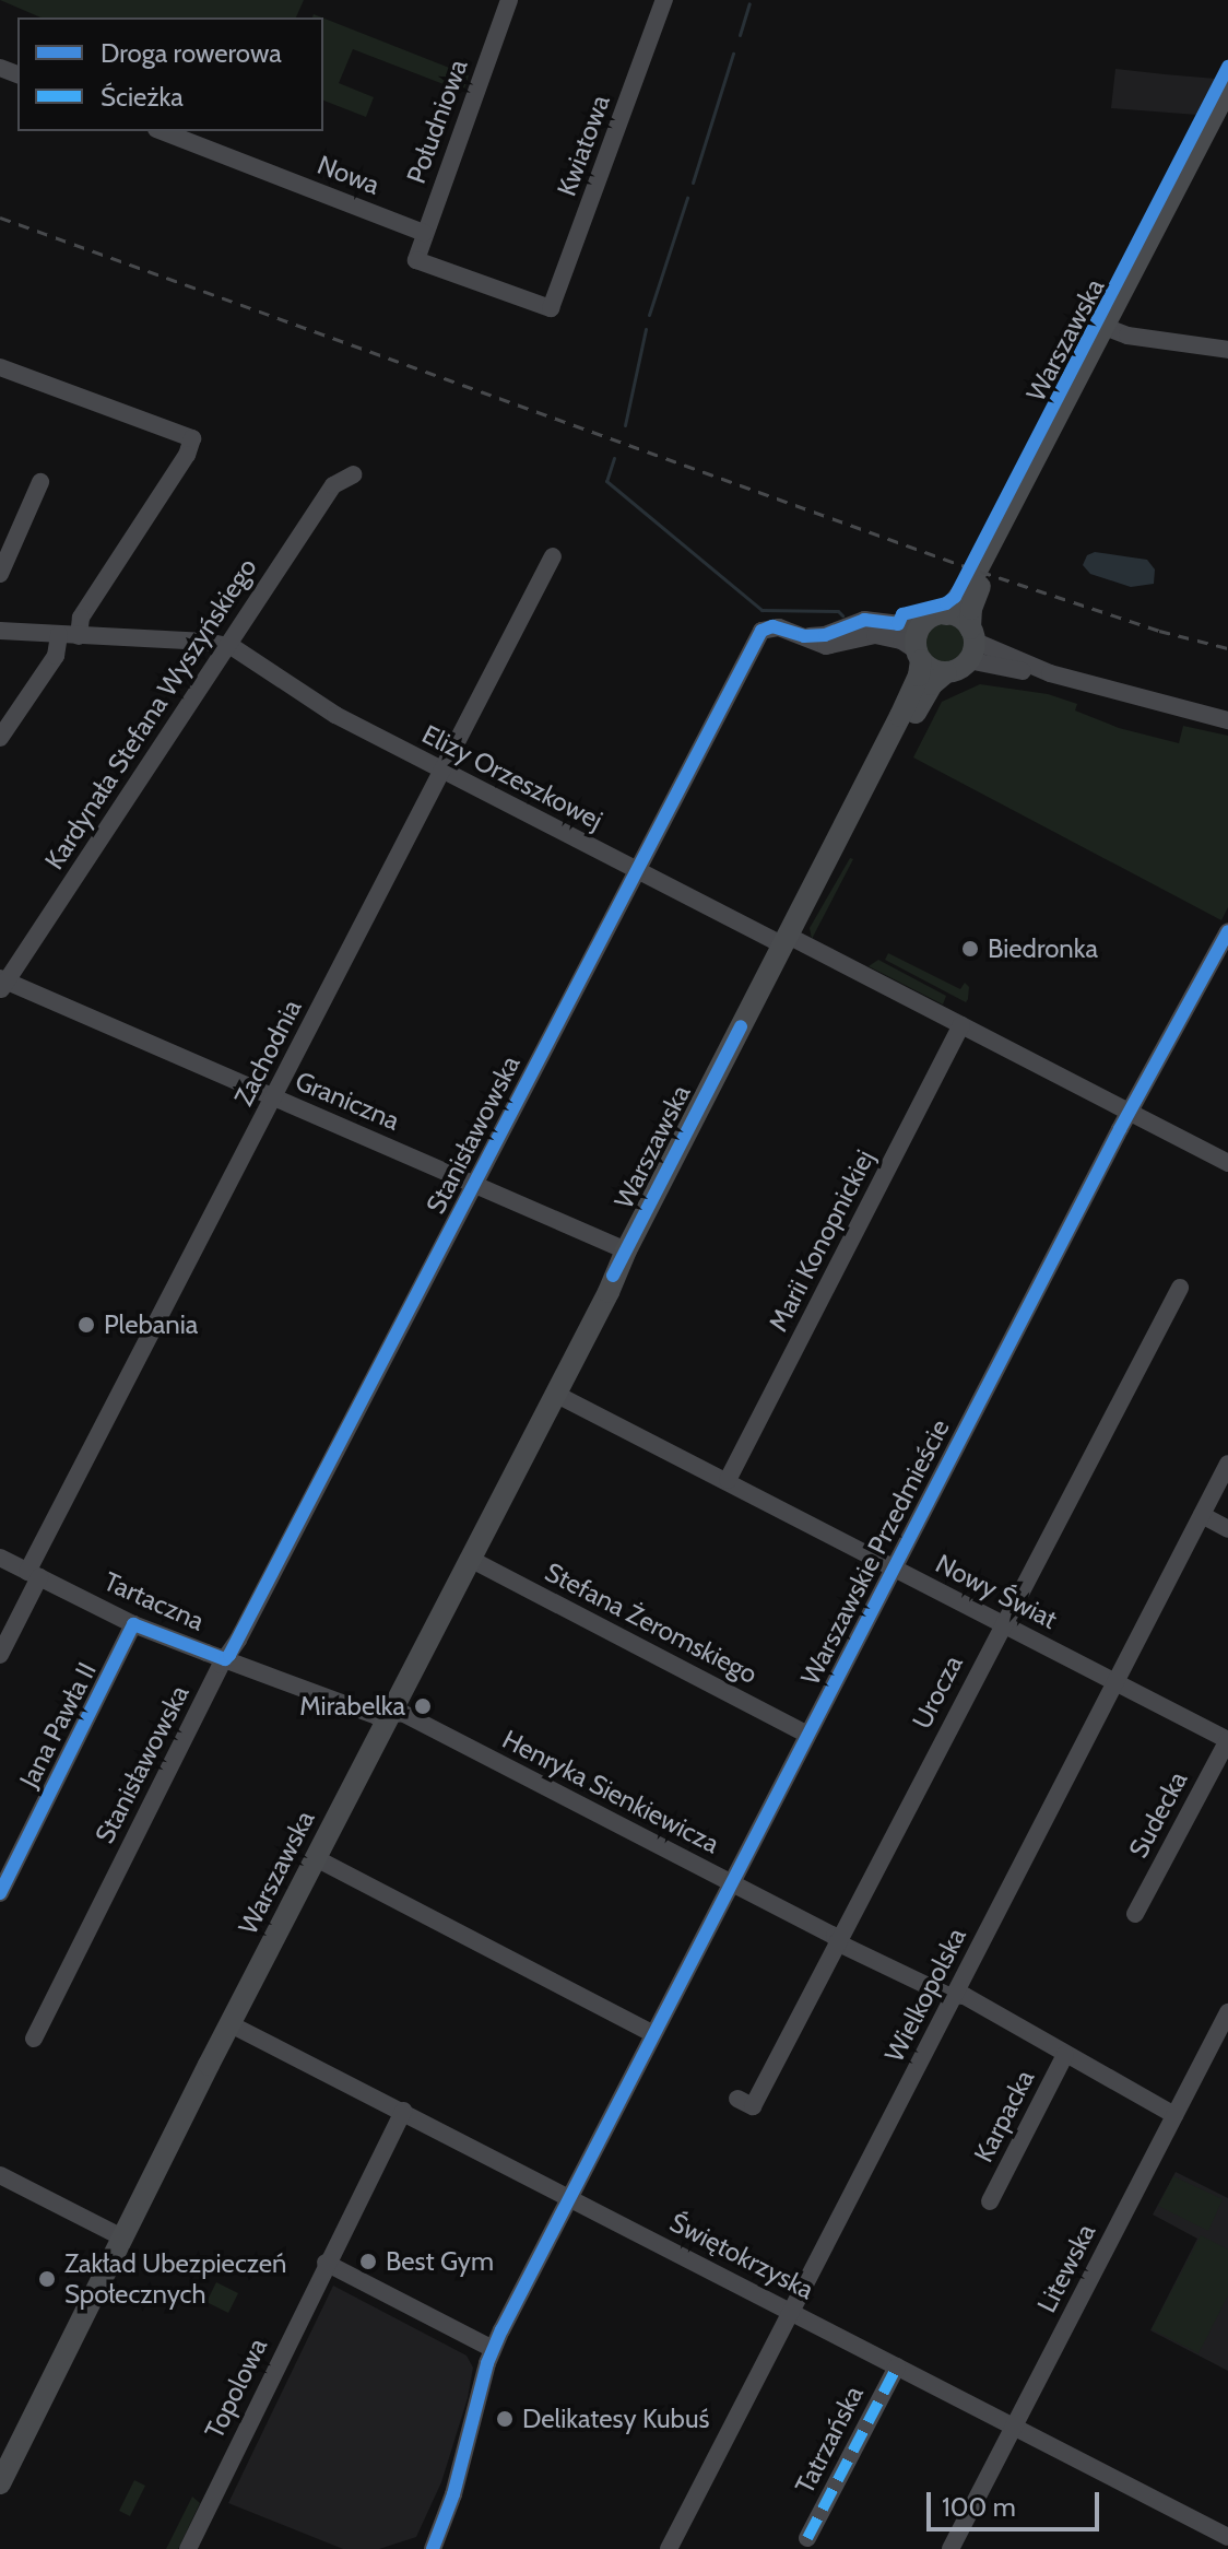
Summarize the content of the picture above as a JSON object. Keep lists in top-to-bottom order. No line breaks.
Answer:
{"streets":{"main road":["Warszawska"],"street":["Południowa","Kwiatowa","Nowa","Kardynała Stefana Wyszyńskiego","Elizy Orzeszkowej","Zachodnia","Graniczna","Stanisławowska","Marii Konopnickiej","Warszawskie Przedmieście","Nowy Świat","Tartaczna","Stefana Żeromskiego","Urocza","Jana Pawła II","Henryka Sienkiewicza","Sudecka","Wielkopolska","Karpacka","Świętokrzyska","Litewska","Topolowa","Tatrzańska"]},"crossings":[["Południowa","Kwiatowa"],["Południowa","Nowa"],["Warszawska","Elizy Orzeszkowej"],["Warszawska","Graniczna"],["Warszawska","Nowy Świat"],["Warszawska","Tartaczna"],["Warszawska","Stefana Żeromskiego"],["Warszawska","Henryka Sienkiewicza"],["Warszawska","Świętokrzyska"],["Kardynała Stefana Wyszyńskiego","Elizy Orzeszkowej"],["Kardynała Stefana Wyszyńskiego","Graniczna"],["Elizy Orzeszkowej","Zachodnia"],["Elizy Orzeszkowej","Stanisławowska"],["Elizy Orzeszkowej","Marii Konopnickiej"],["Elizy Orzeszkowej","Warszawskie Przedmieście"],["Zachodnia","Graniczna"],["Zachodnia","Tartaczna"],["Graniczna","Stanisławowska"],["Stanisławowska","Tartaczna"],["Marii Konopnickiej","Nowy Świat"],["Warszawskie Przedmieście","Nowy Świat"],["Warszawskie Przedmieście","Stefana Żeromskiego"],["Warszawskie Przedmieście","Henryka Sienkiewicza"],["Warszawskie Przedmieście","Świętokrzyska"],["Nowy Świat","Urocza"],["Nowy Świat","Sudecka"],["Nowy Świat","Wielkopolska"],["Tartaczna","Jana Pawła II"],["Tartaczna","Henryka Sienkiewicza"],["Urocza","Henryka Sienkiewicza"],["Henryka Sienkiewicza","Wielkopolska"],["Henryka Sienkiewicza","Karpacka"],["Henryka Sienkiewicza","Litewska"],["Wielkopolska","Świętokrzyska"],["Świętokrzyska","Litewska"],["Świętokrzyska","Topolowa"],["Świętokrzyska","Tatrzańska"]],"places":["Biedronka","Plebania","Mirabelka","Best Gym","Zakład Ubezpieczeń Społecznych","Delikatesy Kubuś"],"legend":["Droga rowerowa","Ścieżka"],"scale_bar":"100 m"}
